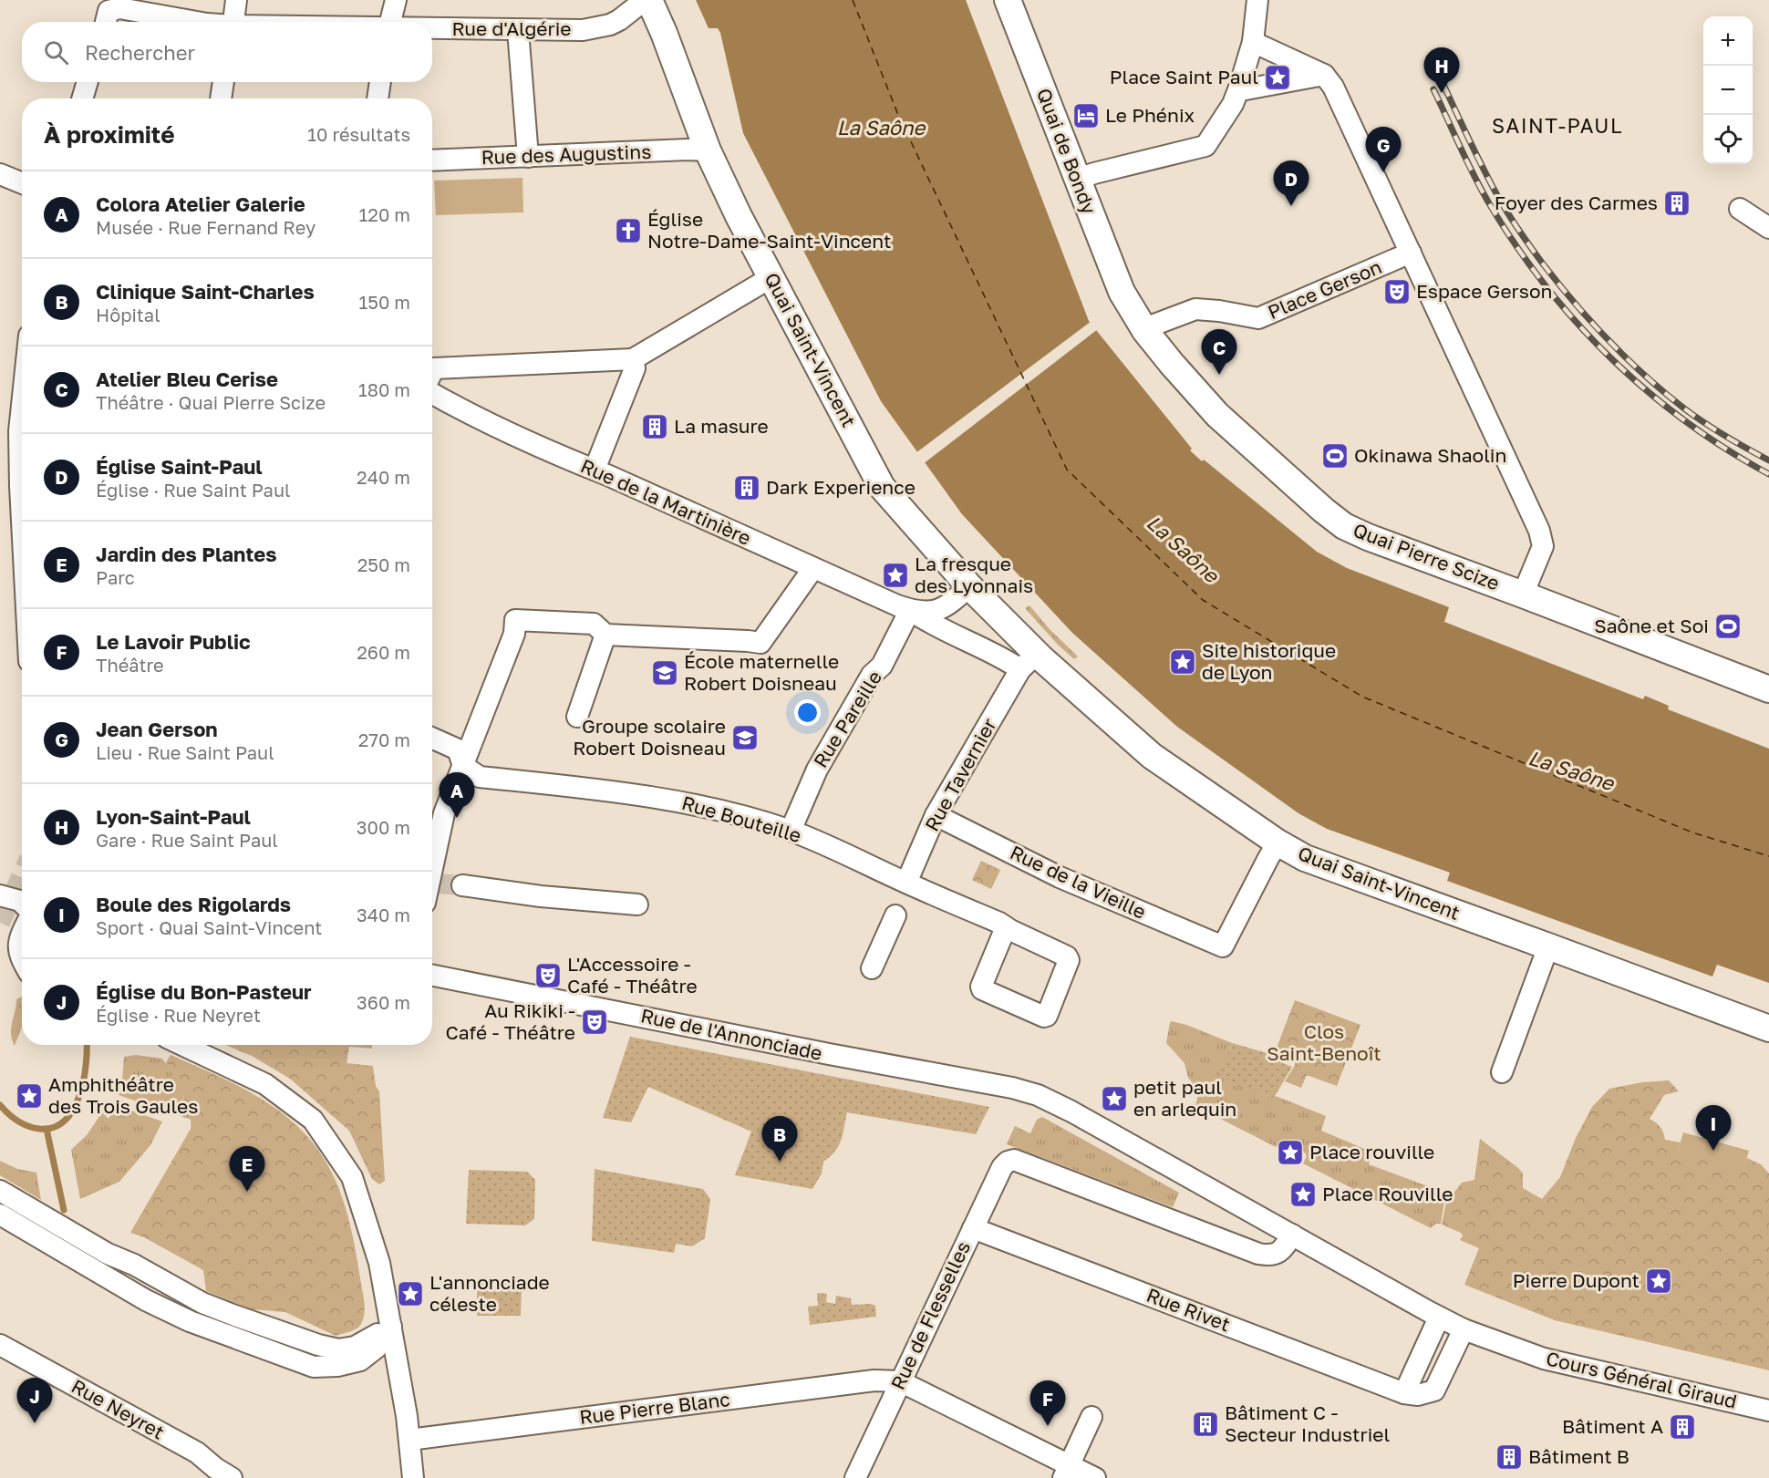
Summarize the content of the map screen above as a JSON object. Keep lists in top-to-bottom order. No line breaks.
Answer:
{"streets":{"main road":["Quai de Bondy","Quai Saint-Vincent","Quai Pierre Scize"],"street":["Rue d'Algérie","Rue des Augustins","Place Gerson","Rue de la Martinière","Rue Pareille","Rue Tavernier","Rue Bouteille","Rue de la Vieille","Rue de l'Annonciade","Rue Rivet","Rue de Flesselles","Cours Général Giraud","Rue Pierre Blanc","Rue Neyret"]},"crossings":[["Quai de Bondy","Quai Pierre Scize"],["Rue des Augustins","Quai Saint-Vincent"],["Place Gerson","Quai Pierre Scize"],["Quai Saint-Vincent","Rue de la Martinière"],["Quai Saint-Vincent","Rue Pareille"],["Quai Saint-Vincent","Rue Tavernier"],["Quai Saint-Vincent","Rue de la Vieille"],["Rue de la Martinière","Rue Pareille"],["Rue Pareille","Rue Bouteille"],["Rue Tavernier","Rue Bouteille"],["Rue Tavernier","Rue de la Vieille"],["Rue de l'Annonciade","Rue de Flesselles"],["Rue Rivet","Rue de Flesselles"],["Rue de Flesselles","Rue Pierre Blanc"]],"districts":["SAINT-PAUL"],"water":["La Saône"],"parks":["Clos Saint-Benoît"],"places":{"place":["Place Saint Paul","La fresque des Lyonnais","Site historique de Lyon","Amphithéâtre des Trois Gaules","petit paul en arlequin","Place rouville","Place Rouville","Pierre Dupont","L'annonciade céleste"],"hotel":["Le Phénix"],"building":["Foyer des Carmes","La masure","Dark Experience","Bâtiment C - Secteur Industriel","Bâtiment A","Bâtiment B"],"church":["Église Notre-Dame-Saint-Vincent"],"theatre":["Espace Gerson","L'Accessoire - Café - Théâtre","Au Rikiki - Café - Théâtre"],"sports":["Okinawa Shaolin","Saône et Soi"],"school or university":["École maternelle Robert Doisneau","Groupe scolaire Robert Doisneau"]},"page":{"map_buttons":["+","−"],"search":"Rechercher","pins":["H","G","D","C","A","I","B","E","J","F"],"heading":["À proximité","10 résultats"],"list":[{"mark":"A","name":"Colora Atelier Galerie","note":"Musée · Rue Fernand Rey","value":"120 m"},{"mark":"B","name":"Clinique Saint-Charles","note":"Hôpital","value":"150 m"},{"mark":"C","name":"Atelier Bleu Cerise","note":"Théâtre · Quai Pierre Scize","value":"180 m"},{"mark":"D","name":"Église Saint-Paul","note":"Église · Rue Saint Paul","value":"240 m"},{"mark":"E","name":"Jardin des Plantes","note":"Parc","value":"250 m"},{"mark":"F","name":"Le Lavoir Public","note":"Théâtre","value":"260 m"},{"mark":"G","name":"Jean Gerson","note":"Lieu · Rue Saint Paul","value":"270 m"},{"mark":"H","name":"Lyon-Saint-Paul","note":"Gare · Rue Saint Paul","value":"300 m"},{"mark":"I","name":"Boule des Rigolards","note":"Sport · Quai Saint-Vincent","value":"340 m"},{"mark":"J","name":"Église du Bon-Pasteur","note":"Église · Rue Neyret","value":"360 m"}]}}
